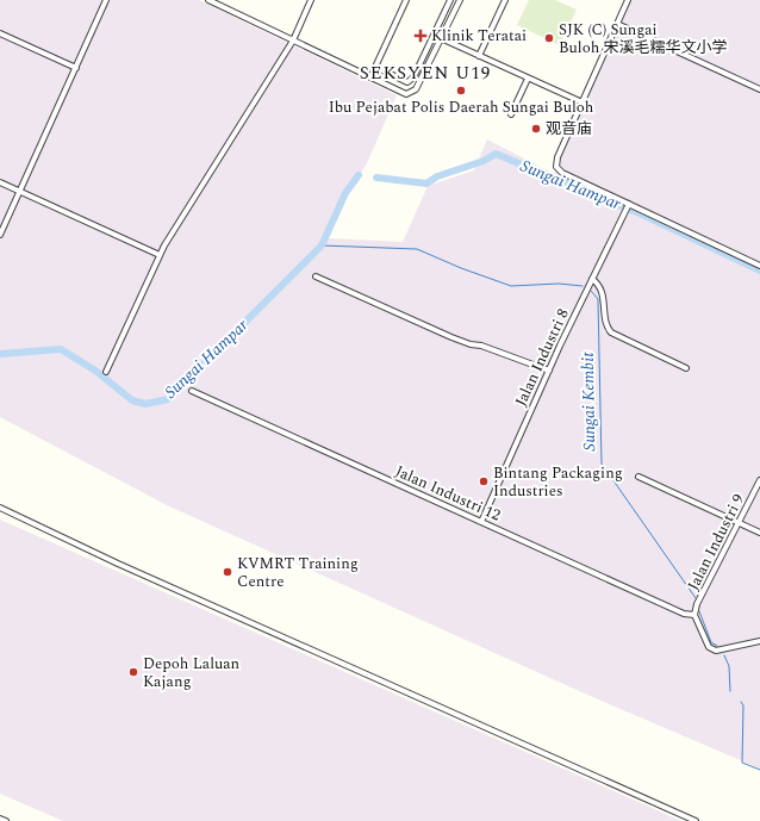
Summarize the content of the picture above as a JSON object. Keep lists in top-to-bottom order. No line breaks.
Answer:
{"streets":{"street":["Jalan Industri 8","Jalan Industri 12","Jalan Industri 9"]},"crossings":[["Jalan Industri 8","Jalan Industri 12"],["Jalan Industri 12","Jalan Industri 9"]],"districts":["SEKSYEN U19"],"water":["Sungai Hampar","Sungai Kembit"],"places":{"health":["Klinik Teratai"],"other":["SJK (C) Sungai Buloh 宋溪毛糯华文小学","Ibu Pejabat Polis Daerah Sungai Buloh","观音庙","Bintang Packaging Industries","KVMRT Training Centre","Depoh Laluan Kajang"]}}
